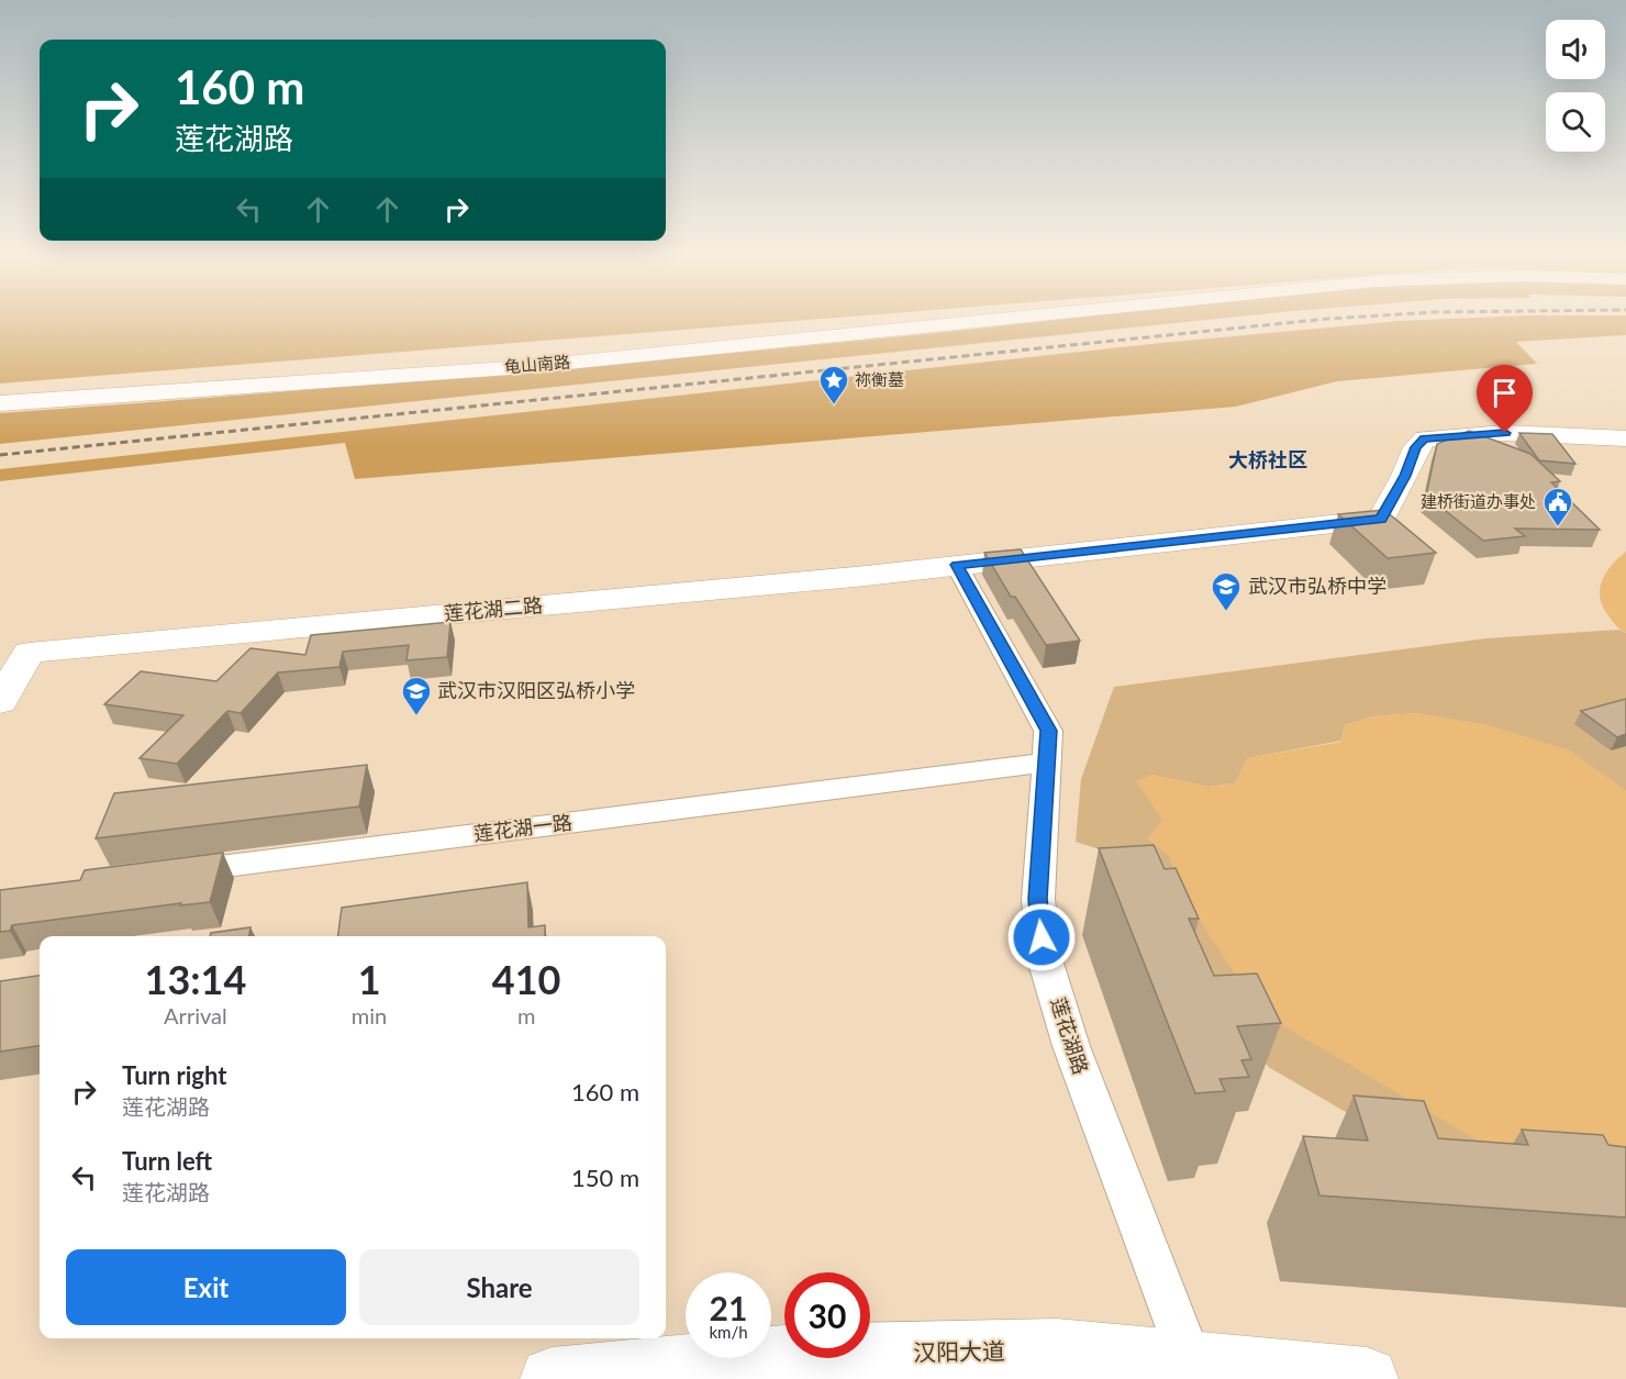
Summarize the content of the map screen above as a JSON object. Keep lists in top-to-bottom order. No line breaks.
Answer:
{"streets":{"main road":["龟山南路","莲花湖二路","汉阳大道"],"street":["莲花湖一路","莲花湖路"]},"crossings":[["莲花湖二路","莲花湖路"],["莲花湖一路","莲花湖路"],["莲花湖路","汉阳大道"]],"districts":["大桥社区"],"places":{"place":["祢衡墓"],"public building":["建桥街道办事处"],"school or university":["武汉市弘桥中学","武汉市汉阳区弘桥小学"]},"page":{"turn":["160 m","莲花湖路"],"eta":["13:14","Arrival","1","min","410","m"],"list":[{"name":"Turn right","note":"莲花湖路","value":"160 m"},{"name":"Turn left","note":"莲花湖路","value":"150 m"}],"buttons":["Exit","Share"],"speed":"21 km/h","limit":"30"}}
